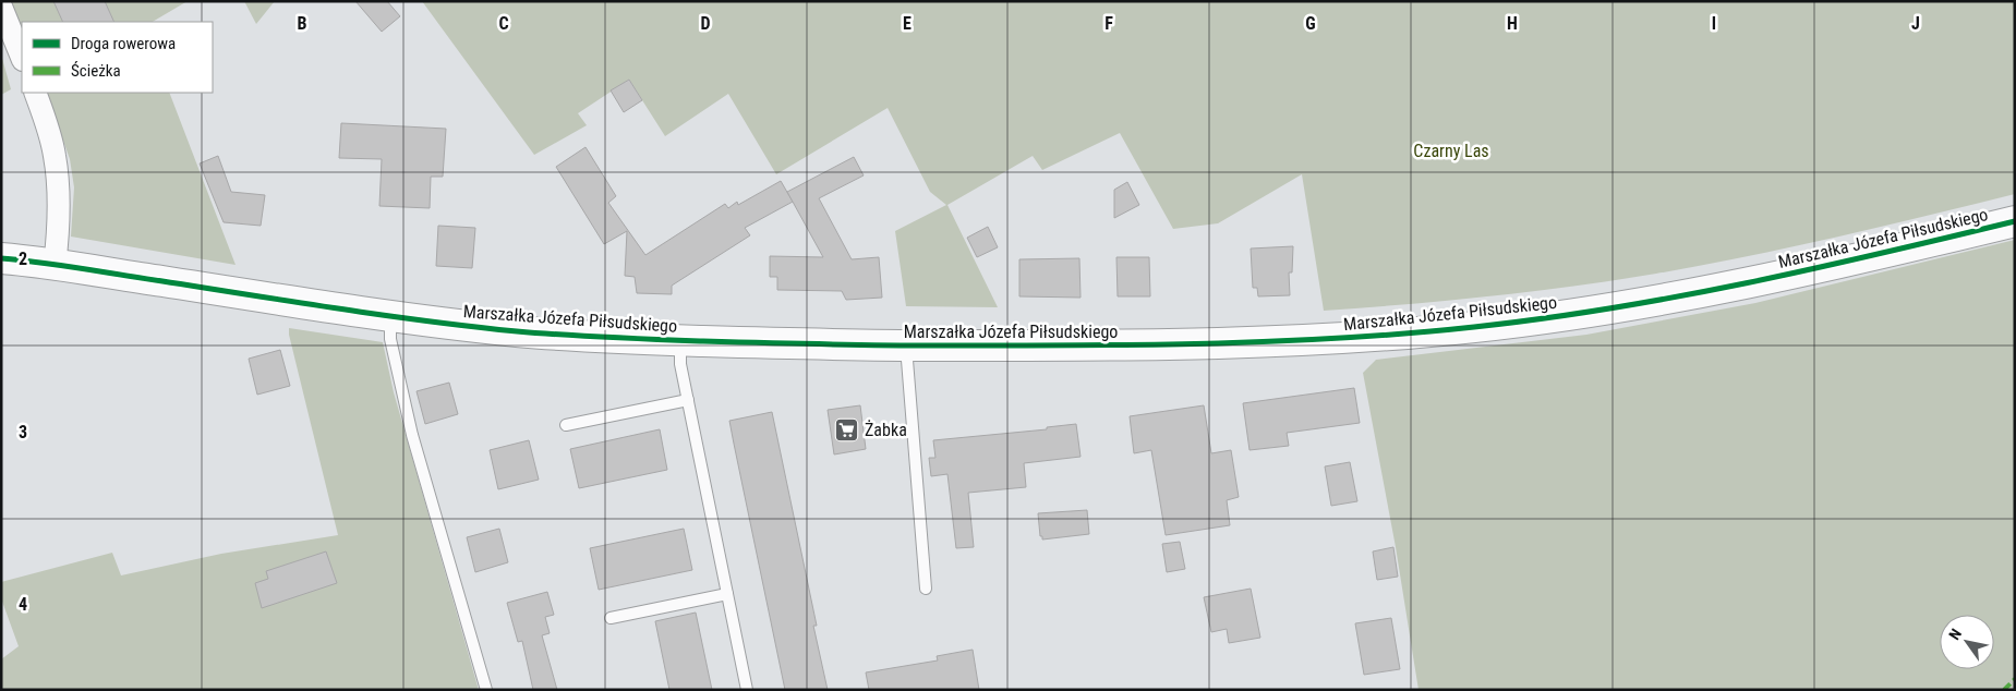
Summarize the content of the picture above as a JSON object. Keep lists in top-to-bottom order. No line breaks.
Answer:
{"streets":{"street":["Marszałka Józefa Piłsudskiego"]},"parks":["Czarny Las"],"places":{"supermarket":["Żabka"]},"legend":["Droga rowerowa","Ścieżka"],"north":"top left","grid":{"columns":["B","C","D","E","F","G","H","I","J"],"rows":["2","3","4"]}}
